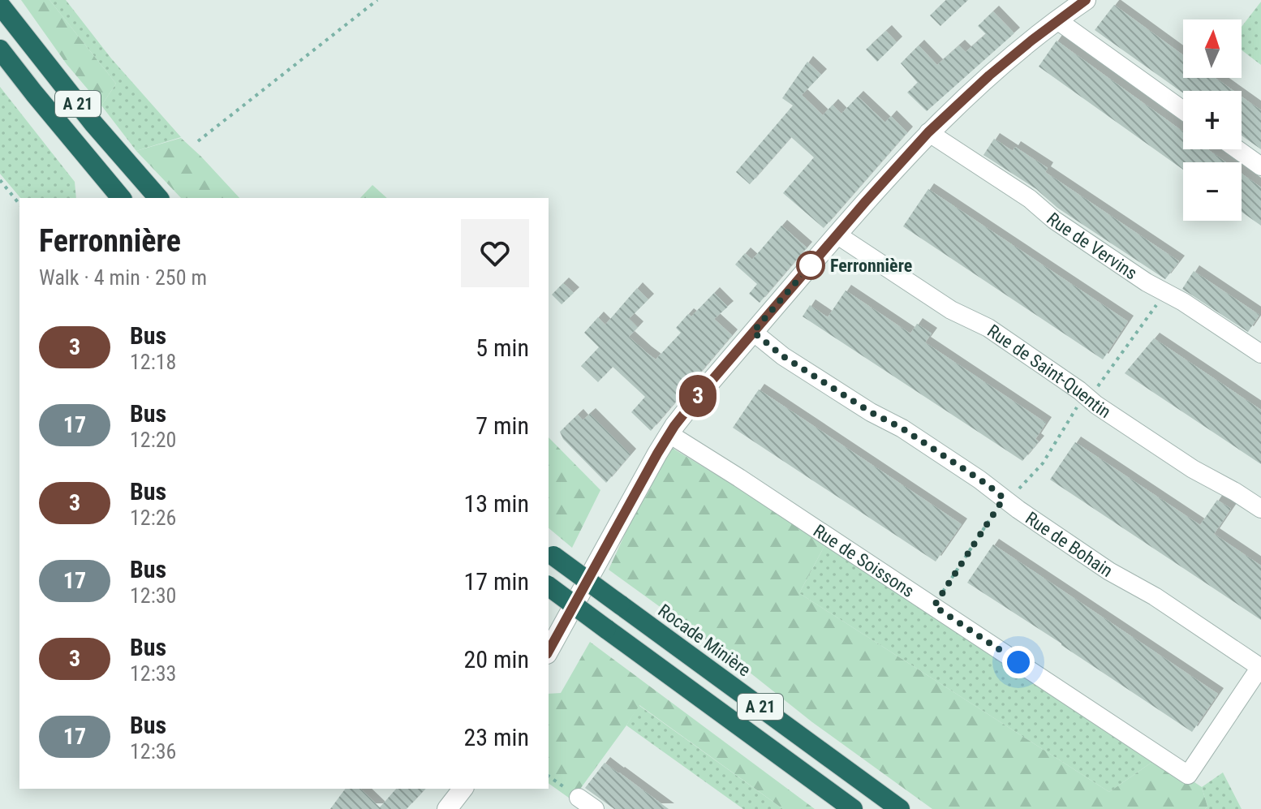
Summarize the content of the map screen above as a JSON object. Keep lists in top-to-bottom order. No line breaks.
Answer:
{"streets":{"highway":["A 21","Rocade Minière"],"street":["Rue de Vervins","Rue de Saint-Quentin","Rue de Bohain","Rue de Soissons"]},"crossings":[["Rue de Bohain","Rue de Soissons"]],"places":["Ferronnière"],"lines":["bus line 3"],"north":"top","page":{"on_map":"3","map_buttons":["+","−"],"heading":["Ferronnière","Walk · 4 min · 250 m"],"list":[{"mark":"3","name":"Bus","note":"12:18","value":"5 min"},{"mark":"17","name":"Bus","note":"12:20","value":"7 min"},{"mark":"3","name":"Bus","note":"12:26","value":"13 min"},{"mark":"17","name":"Bus","note":"12:30","value":"17 min"},{"mark":"3","name":"Bus","note":"12:33","value":"20 min"},{"mark":"17","name":"Bus","note":"12:36","value":"23 min"}]}}
